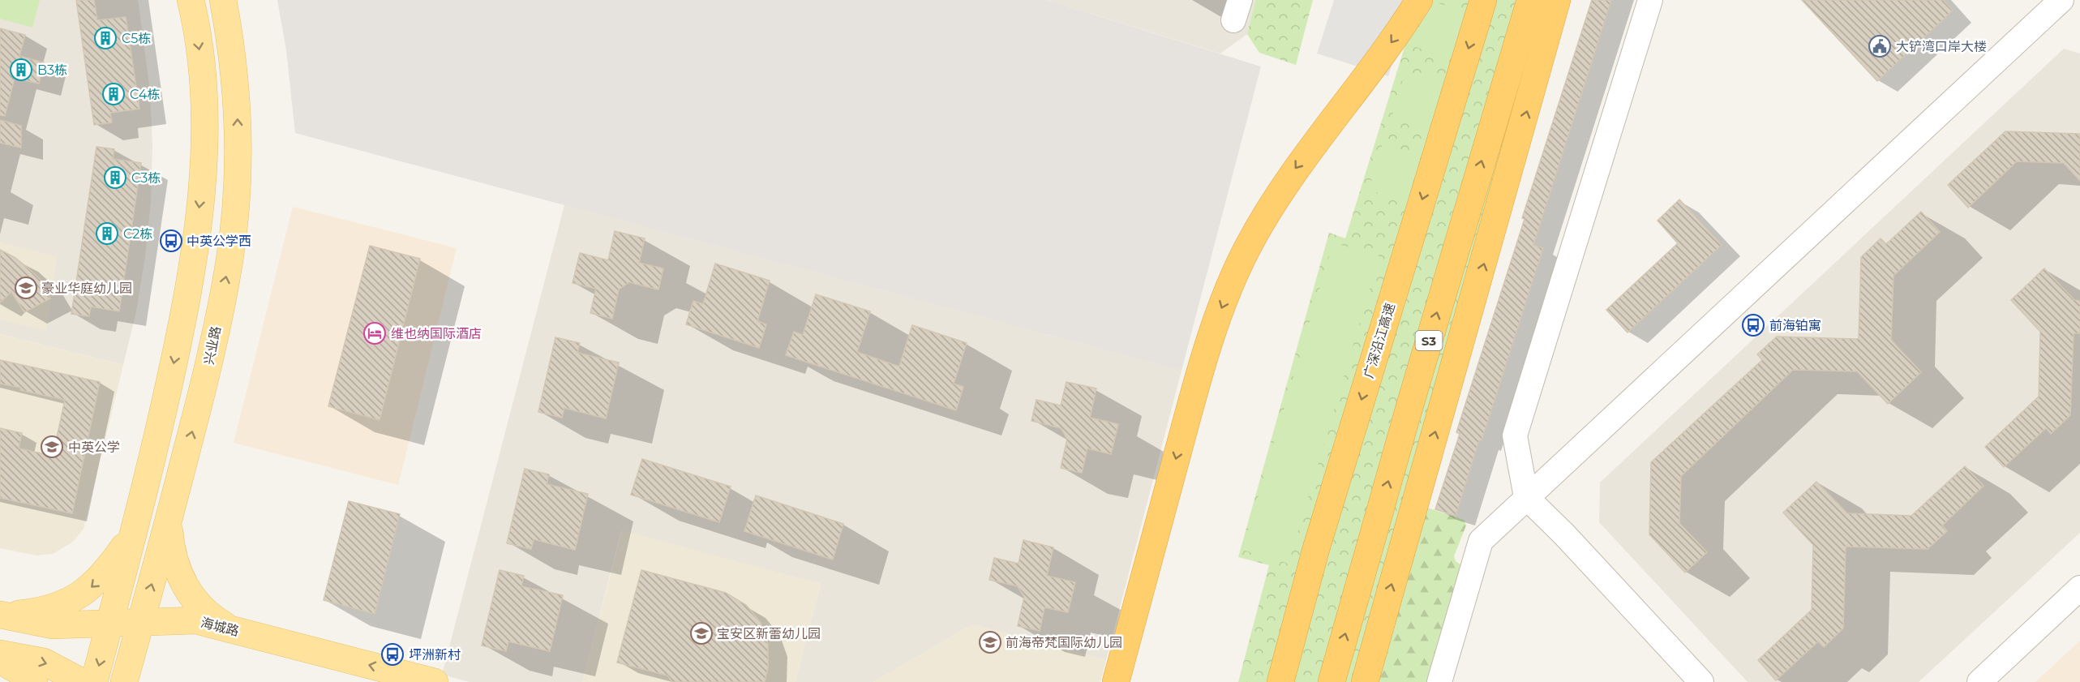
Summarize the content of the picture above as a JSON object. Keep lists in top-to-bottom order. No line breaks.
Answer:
{"streets":{"highway":["广深沿江高速","S3"],"main road":["兴业路","海城路"]},"crossings":[["兴业路","海城路"]],"one_way":["海城路"],"places":{"building":["C5栋","B3栋","C4栋","C3栋","C2栋"],"public building":["大铲湾口岸大楼"],"bus stop":["中英公学西","前海铂寓","坪洲新村"],"school or university":["豪业华庭幼儿园","中英公学","宝安区新蕾幼儿园","前海帝梵国际幼儿园"],"hotel":["维也纳国际酒店"]}}
